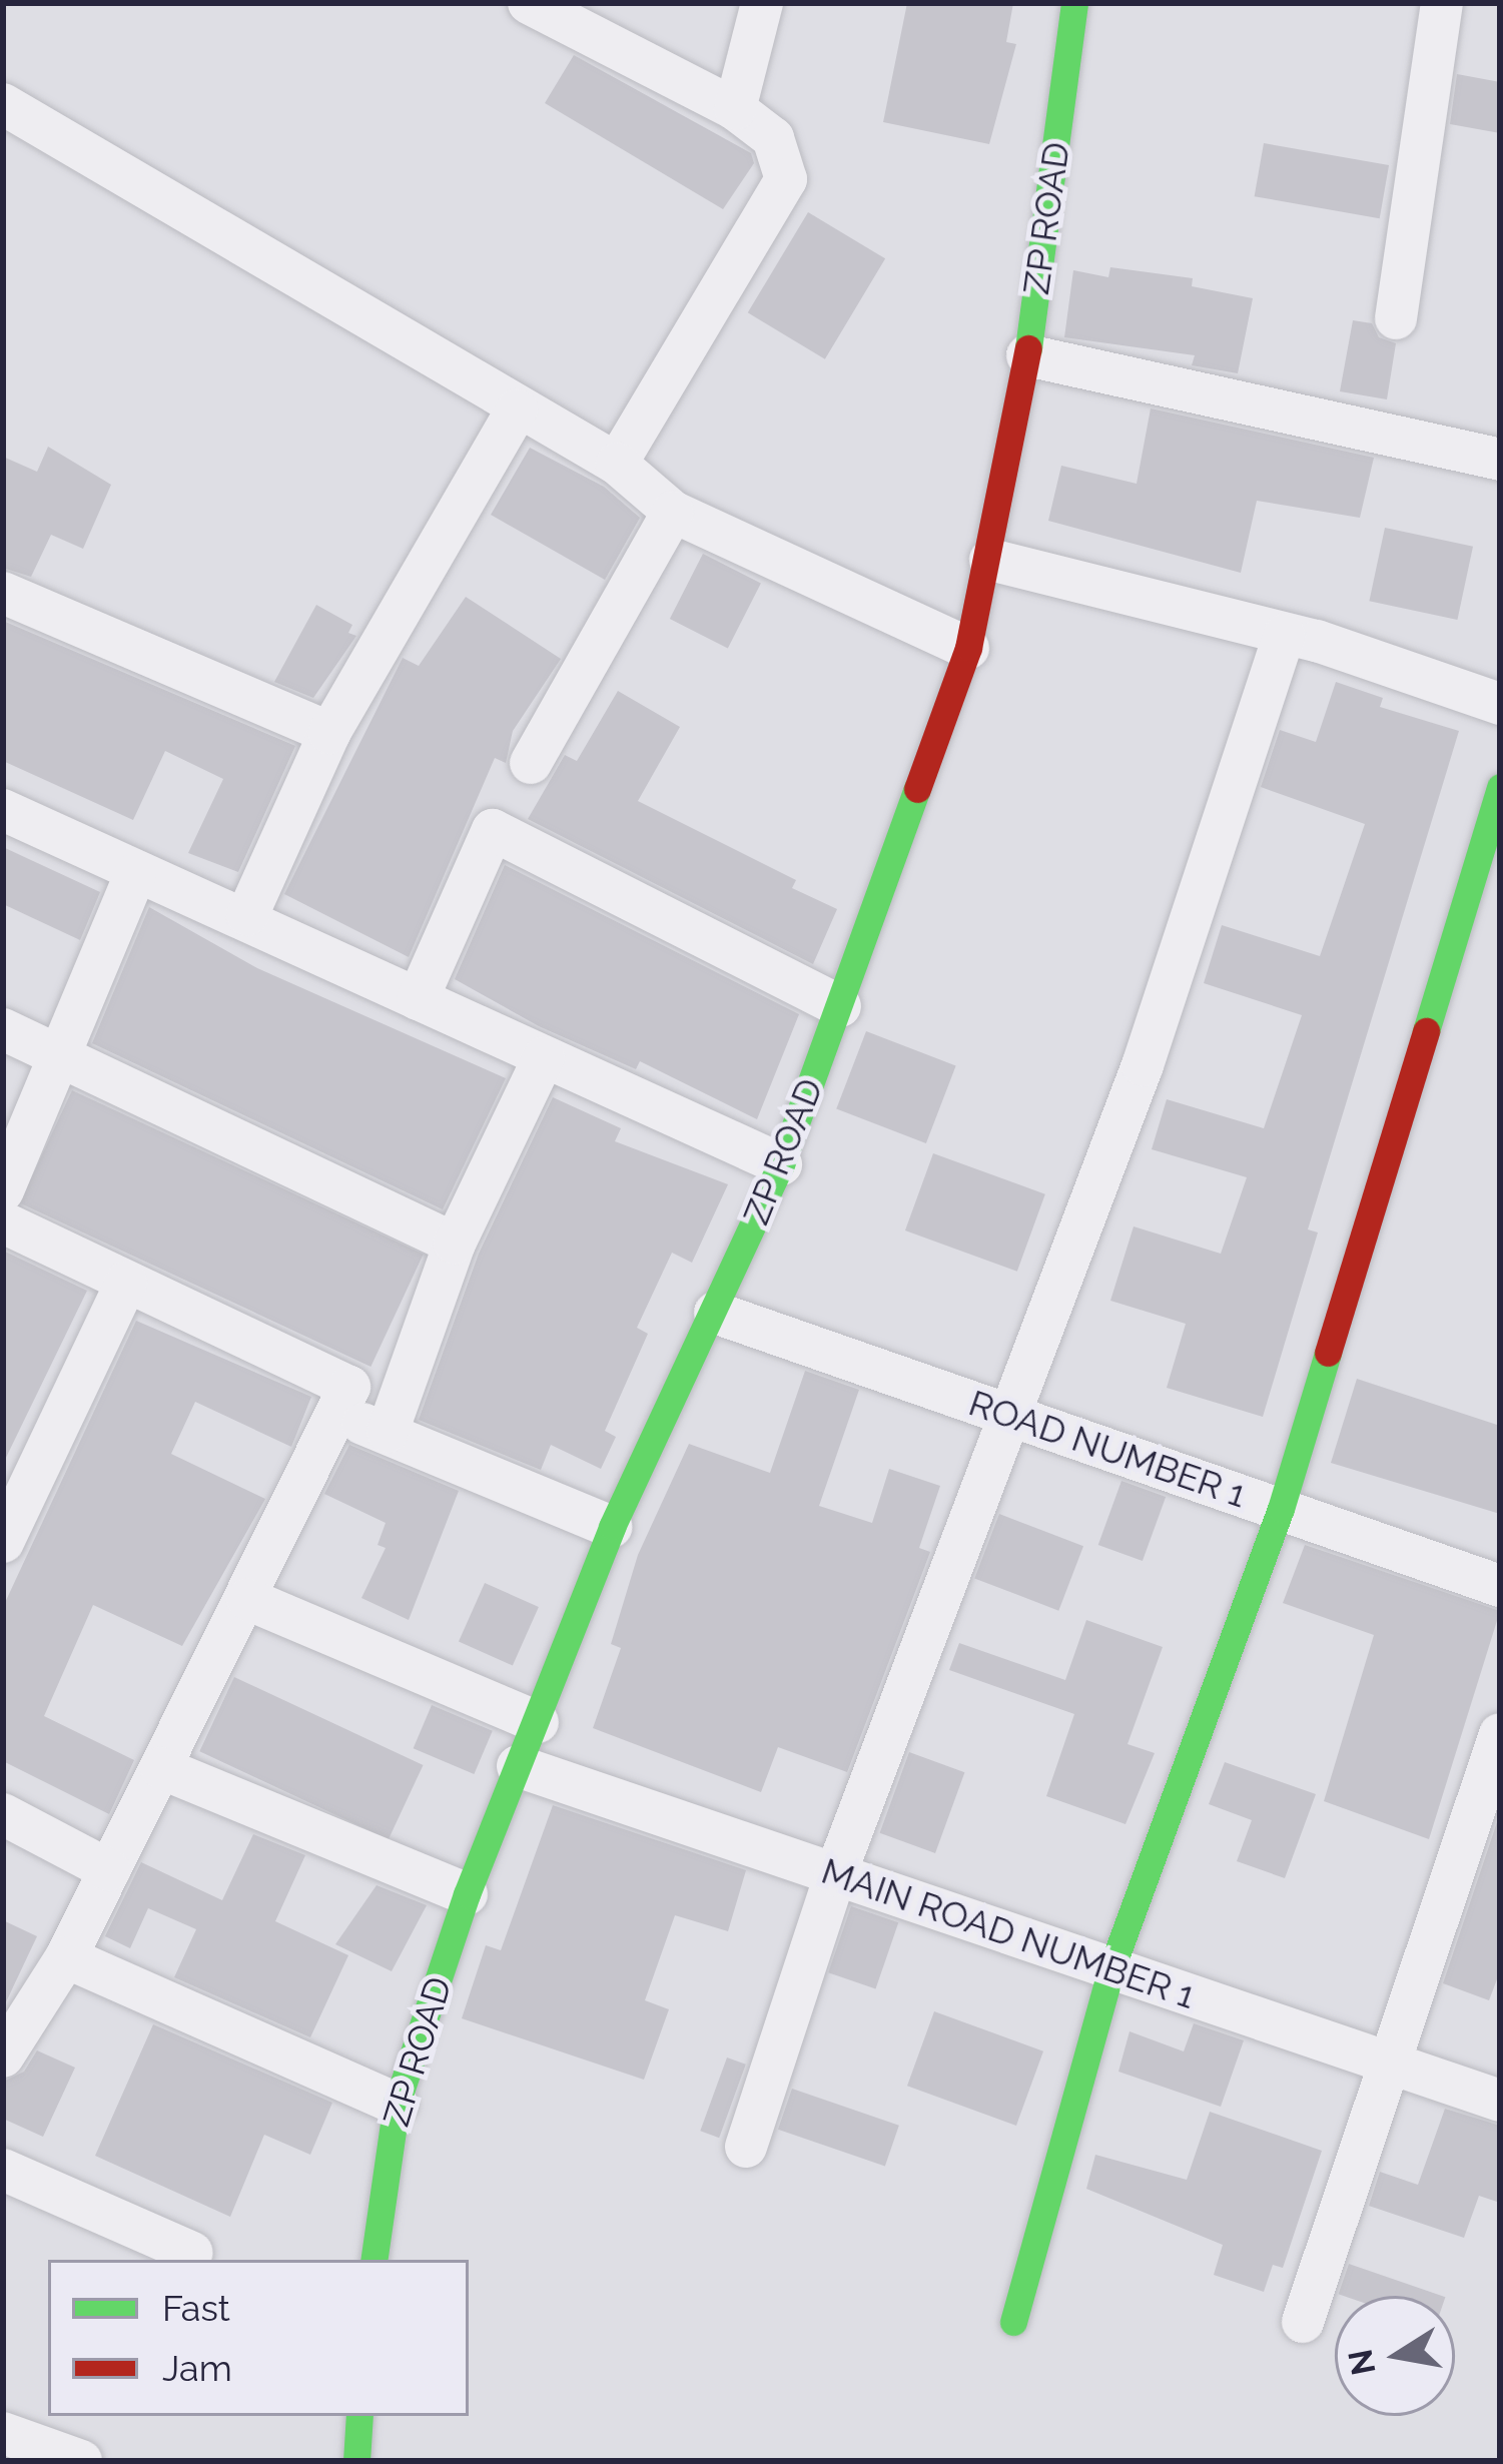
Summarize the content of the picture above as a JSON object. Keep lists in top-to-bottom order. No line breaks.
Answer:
{"streets":{"street":["ZP ROAD","ROAD NUMBER 1","MAIN ROAD NUMBER 1"]},"crossings":[["ZP ROAD","ROAD NUMBER 1"],["ZP ROAD","MAIN ROAD NUMBER 1"]],"legend":["Fast","Jam"],"north":"left"}
